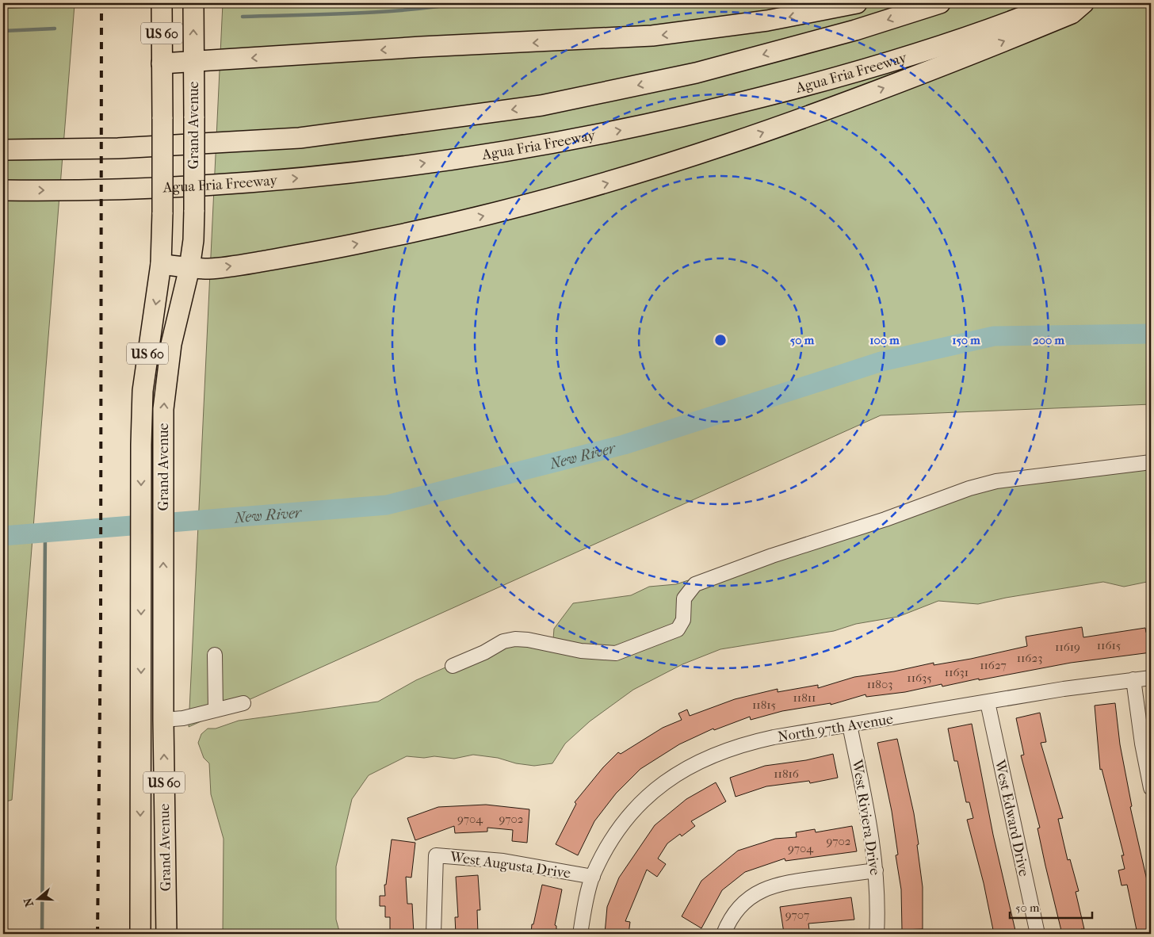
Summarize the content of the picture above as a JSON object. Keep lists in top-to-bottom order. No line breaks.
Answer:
{"streets":{"highway":["US 60","Agua Fria Freeway","Grand Avenue"],"street":["North 97th Avenue","West Riviera Drive","West Edward Drive","West Augusta Drive"]},"crossings":[["North 97th Avenue","West Riviera Drive"],["North 97th Avenue","West Edward Drive"],["North 97th Avenue","West Augusta Drive"]],"water":["New River"],"house_numbers":["11615","11619","11623","11627","11631","11635","11803","11811","11815","11816","9704","9702","9702","9704","9707"],"scale_bar":"50 m","north":"left","rings":["50 m","100 m","150 m","200 m"]}
